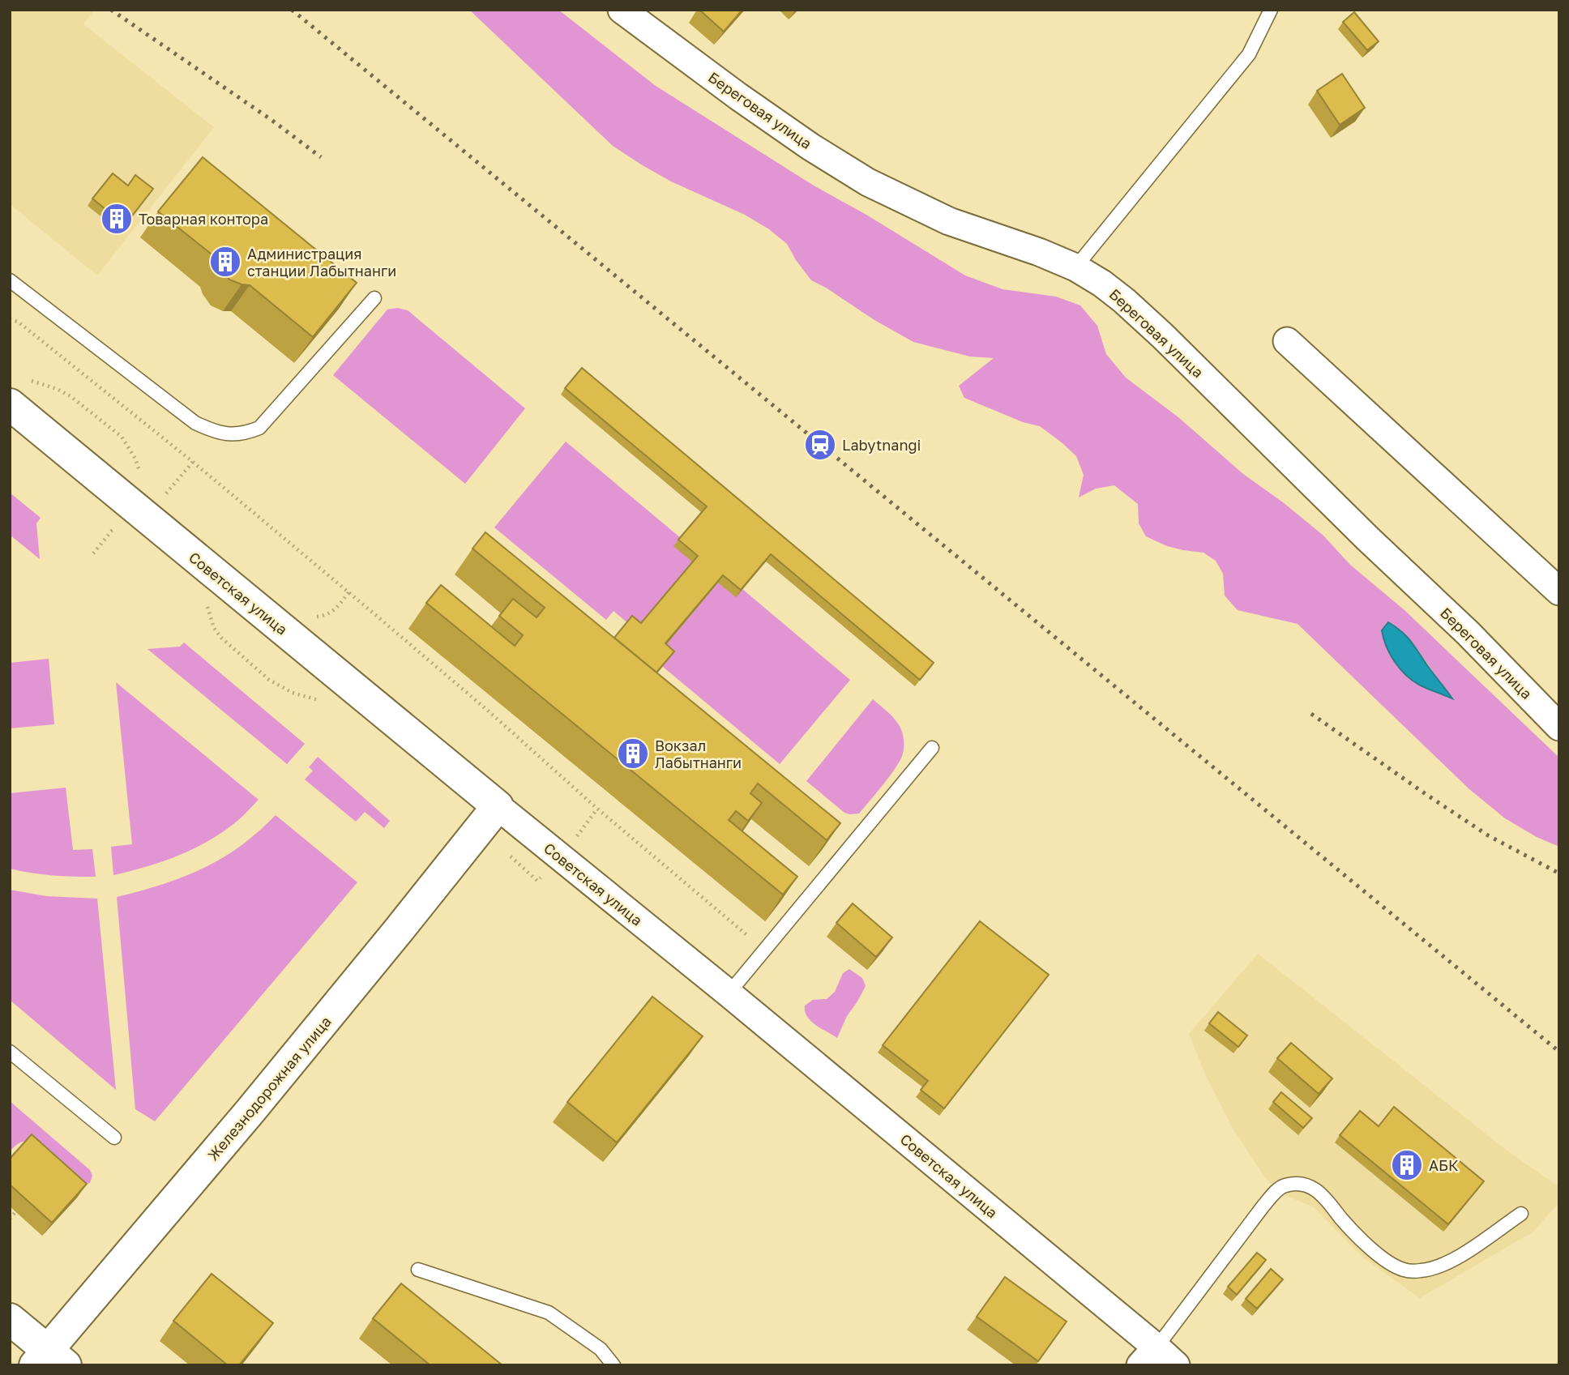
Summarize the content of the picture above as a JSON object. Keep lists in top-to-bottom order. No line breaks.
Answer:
{"streets":{"main road":["Советская улица","Железнодорожная улица"],"street":["Береговая улица"]},"crossings":[["Советская улица","Железнодорожная улица"]],"places":{"building":["Товарная контора","Администрация станции Лабытнанги","Вокзал Лабытнанги","АБК"],"station":["Labytnangi"]}}
